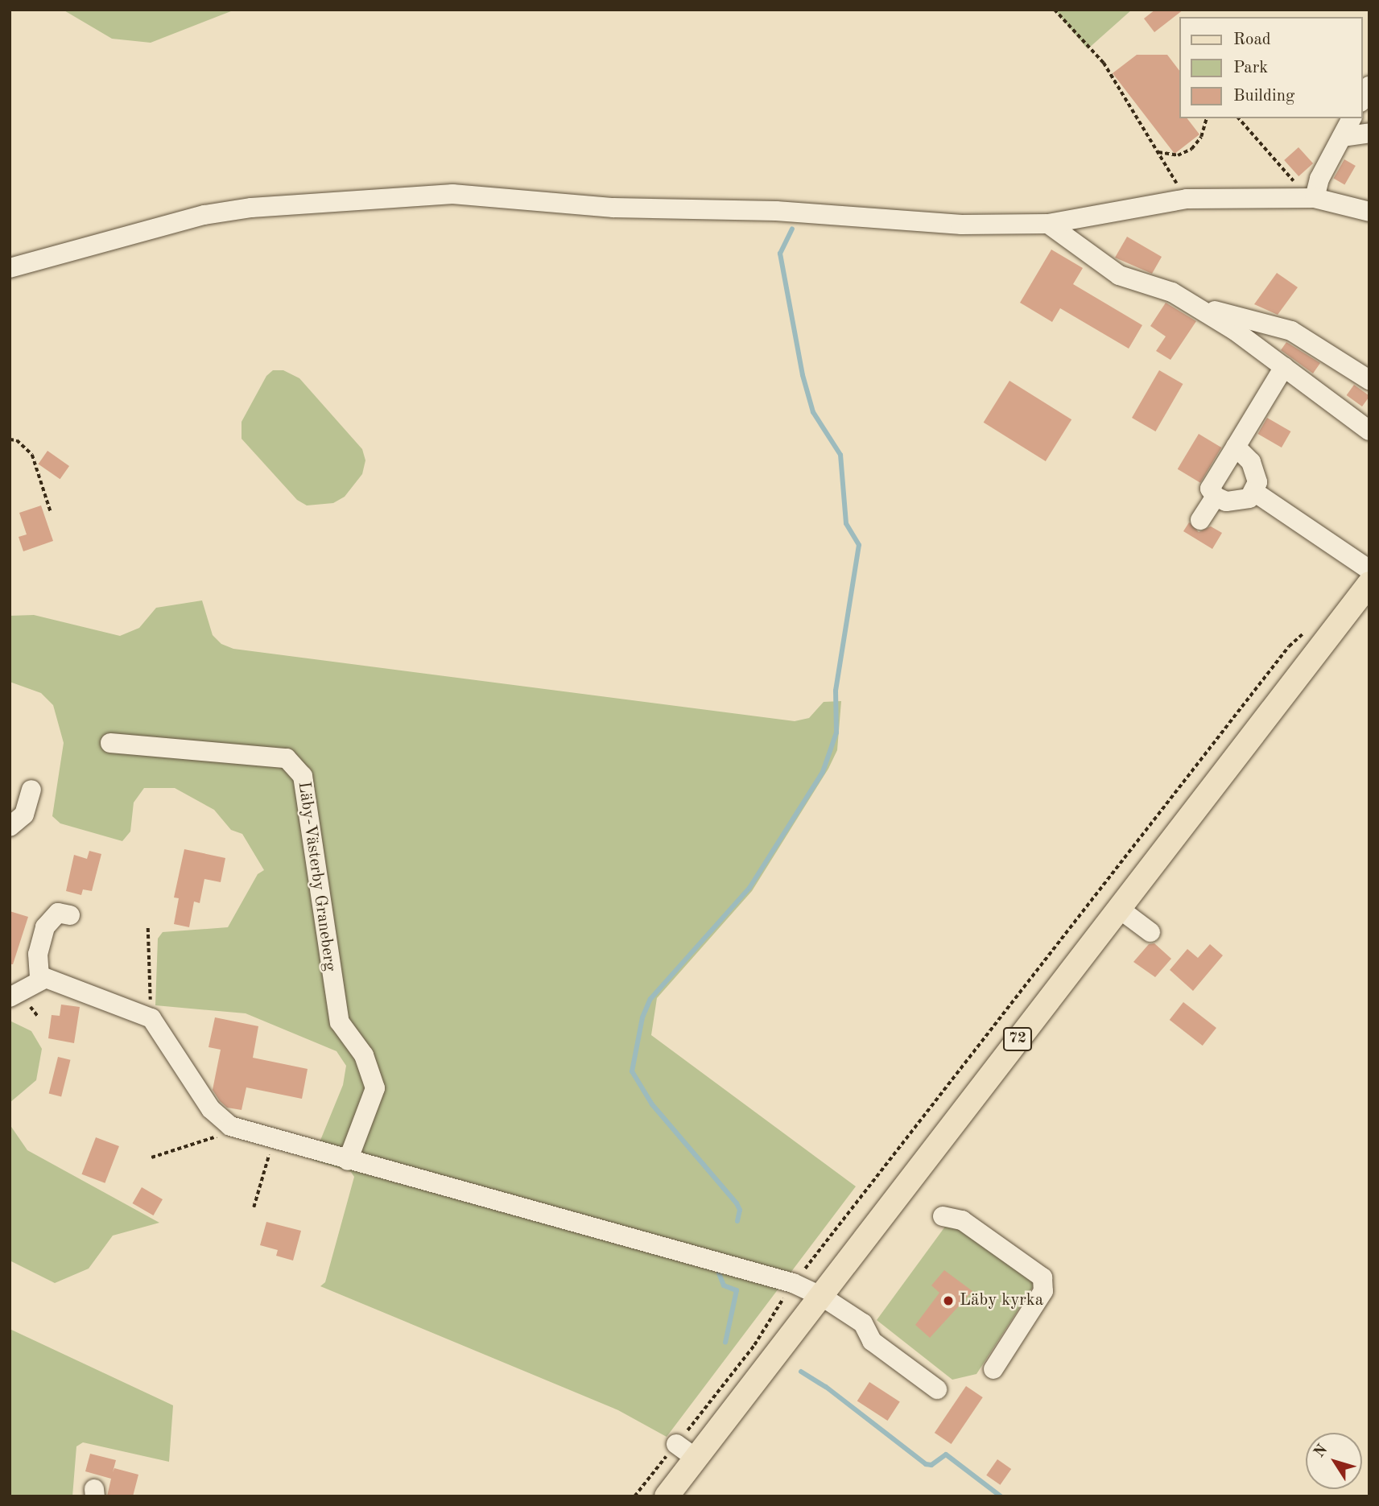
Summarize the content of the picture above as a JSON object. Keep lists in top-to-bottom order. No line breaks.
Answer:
{"streets":{"main road":["72"],"street":["Läby-Västerby Graneberg"]},"places":["Läby kyrka"],"legend":["Road","Park","Building"],"north":"top left"}
